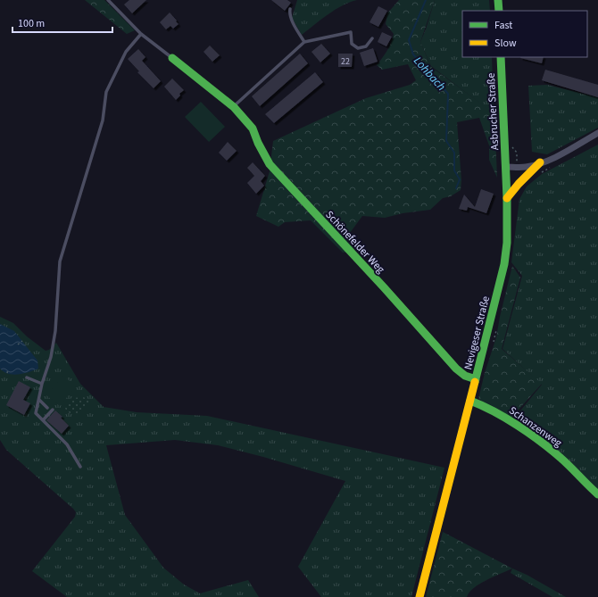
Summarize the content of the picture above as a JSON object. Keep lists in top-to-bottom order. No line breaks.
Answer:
{"streets":{"main road":["Asbrucher Straße","Schönefelder Weg","Nevigeser Straße","Schanzenweg"]},"crossings":[["Asbrucher Straße","Nevigeser Straße"],["Schönefelder Weg","Nevigeser Straße"],["Nevigeser Straße","Schanzenweg"]],"water":["Lohbach"],"house_numbers":["22"],"legend":["Fast","Slow"],"scale_bar":"100 m"}
